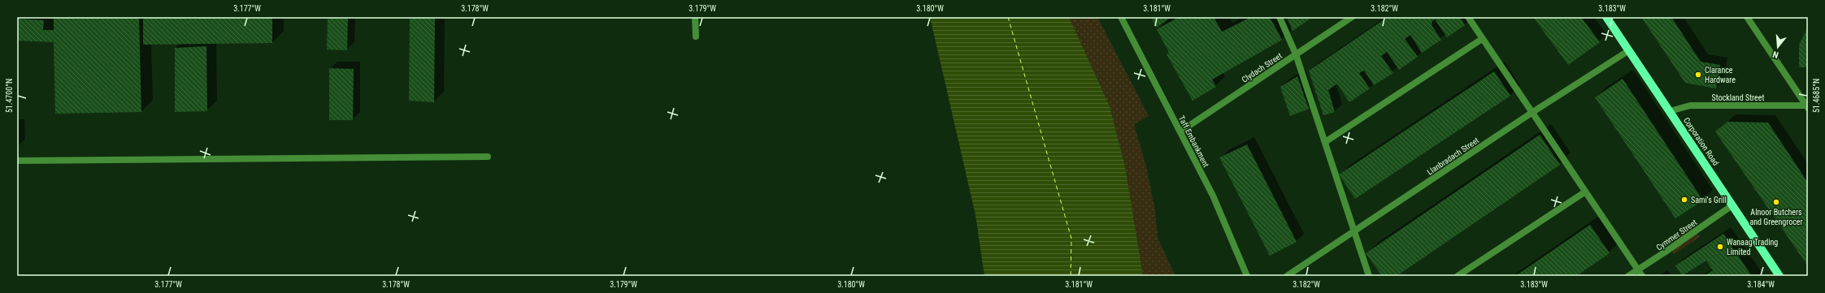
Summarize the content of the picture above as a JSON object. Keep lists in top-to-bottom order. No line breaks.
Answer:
{"streets":{"main road":["Corporation Road"],"street":["Clydach Street","Stockland Street","Taff Embankment","Llanbradach Street","Cymmer Street"]},"crossings":[["Clydach Street","Taff Embankment"],["Stockland Street","Corporation Road"],["Corporation Road","Llanbradach Street"],["Corporation Road","Cymmer Street"]],"places":["Clarance Hardware","Sami's Grill","Alnoor Butchers and Greengrocer","Wanaag Trading Limited"],"north":"bottom","coordinates":["3.177°W","3.178°W","3.179°W","3.180°W","3.181°W","3.182°W","3.183°W","51.4700°N","51.4685°N","3.184°W"]}
